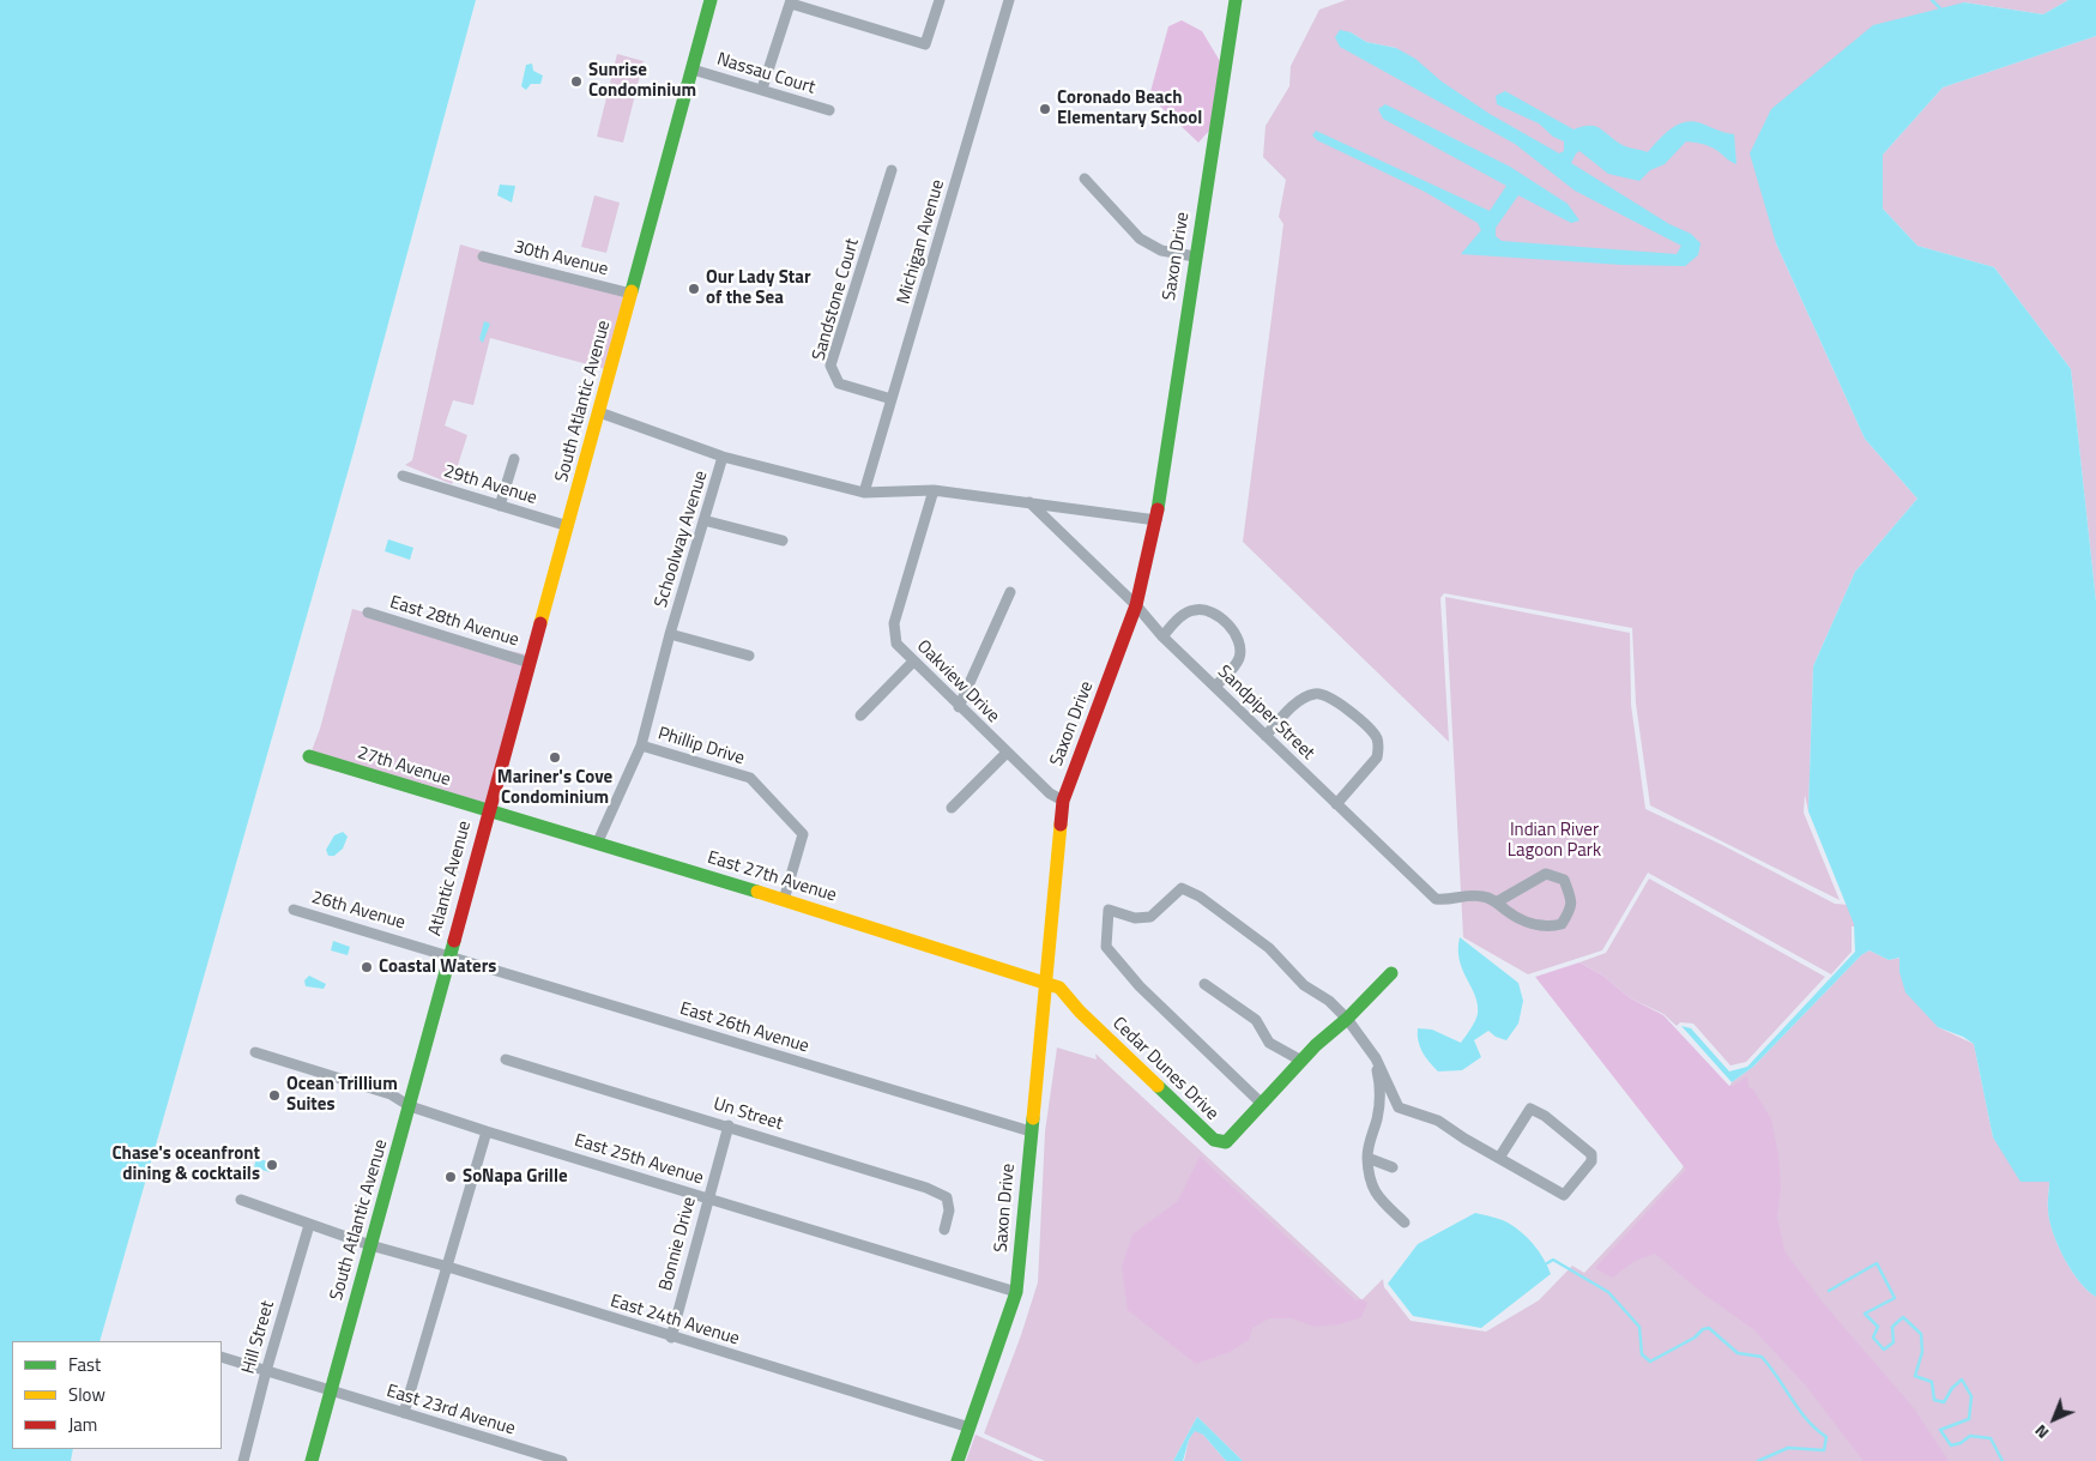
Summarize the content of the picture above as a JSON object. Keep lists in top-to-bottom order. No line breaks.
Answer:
{"streets":{"street":["Nassau Court","Michigan Avenue","Saxon Drive","30th Avenue","Sandstone Court","South Atlantic Avenue","29th Avenue","Schoolway Avenue","East 28th Avenue","Oakview Drive","Sandpiper Street","Phillip Drive","27th Avenue","East 27th Avenue","Atlantic Avenue","26th Avenue","East 26th Avenue","Cedar Dunes Drive","Un Street","East 25th Avenue","Bonnie Drive","East 24th Avenue","Hill Street","East 23rd Avenue"]},"crossings":[["Nassau Court","South Atlantic Avenue"],["Michigan Avenue","Sandstone Court"],["Michigan Avenue","Schoolway Avenue"],["Saxon Drive","Schoolway Avenue"],["Saxon Drive","Oakview Drive"],["Saxon Drive","Sandpiper Street"],["Saxon Drive","East 27th Avenue"],["Saxon Drive","East 26th Avenue"],["Saxon Drive","Cedar Dunes Drive"],["Saxon Drive","East 25th Avenue"],["Saxon Drive","East 24th Avenue"],["30th Avenue","South Atlantic Avenue"],["South Atlantic Avenue","29th Avenue"],["South Atlantic Avenue","East 28th Avenue"],["South Atlantic Avenue","27th Avenue"],["South Atlantic Avenue","East 27th Avenue"],["South Atlantic Avenue","Atlantic Avenue"],["South Atlantic Avenue","26th Avenue"],["South Atlantic Avenue","East 26th Avenue"],["South Atlantic Avenue","East 25th Avenue"],["South Atlantic Avenue","East 24th Avenue"],["South Atlantic Avenue","East 23rd Avenue"],["Schoolway Avenue","Oakview Drive"],["Schoolway Avenue","Sandpiper Street"],["Schoolway Avenue","Phillip Drive"],["Schoolway Avenue","East 27th Avenue"],["Phillip Drive","East 27th Avenue"],["27th Avenue","East 27th Avenue"],["27th Avenue","Atlantic Avenue"],["East 27th Avenue","Atlantic Avenue"],["East 27th Avenue","Cedar Dunes Drive"],["Atlantic Avenue","26th Avenue"],["Atlantic Avenue","East 26th Avenue"],["26th Avenue","East 26th Avenue"],["Un Street","Bonnie Drive"],["East 25th Avenue","Bonnie Drive"],["Bonnie Drive","East 24th Avenue"],["East 24th Avenue","Hill Street"],["Hill Street","East 23rd Avenue"]],"parks":["Indian River Lagoon Park"],"places":["Sunrise Condominium","Coronado Beach Elementary School","Our Lady Star of the Sea","Mariner's Cove Condominium","Coastal Waters","Ocean Trillium Suites","Chase's oceanfront dining & cocktails","SoNapa Grille"],"legend":["Fast","Slow","Jam"],"north":"bottom left"}
